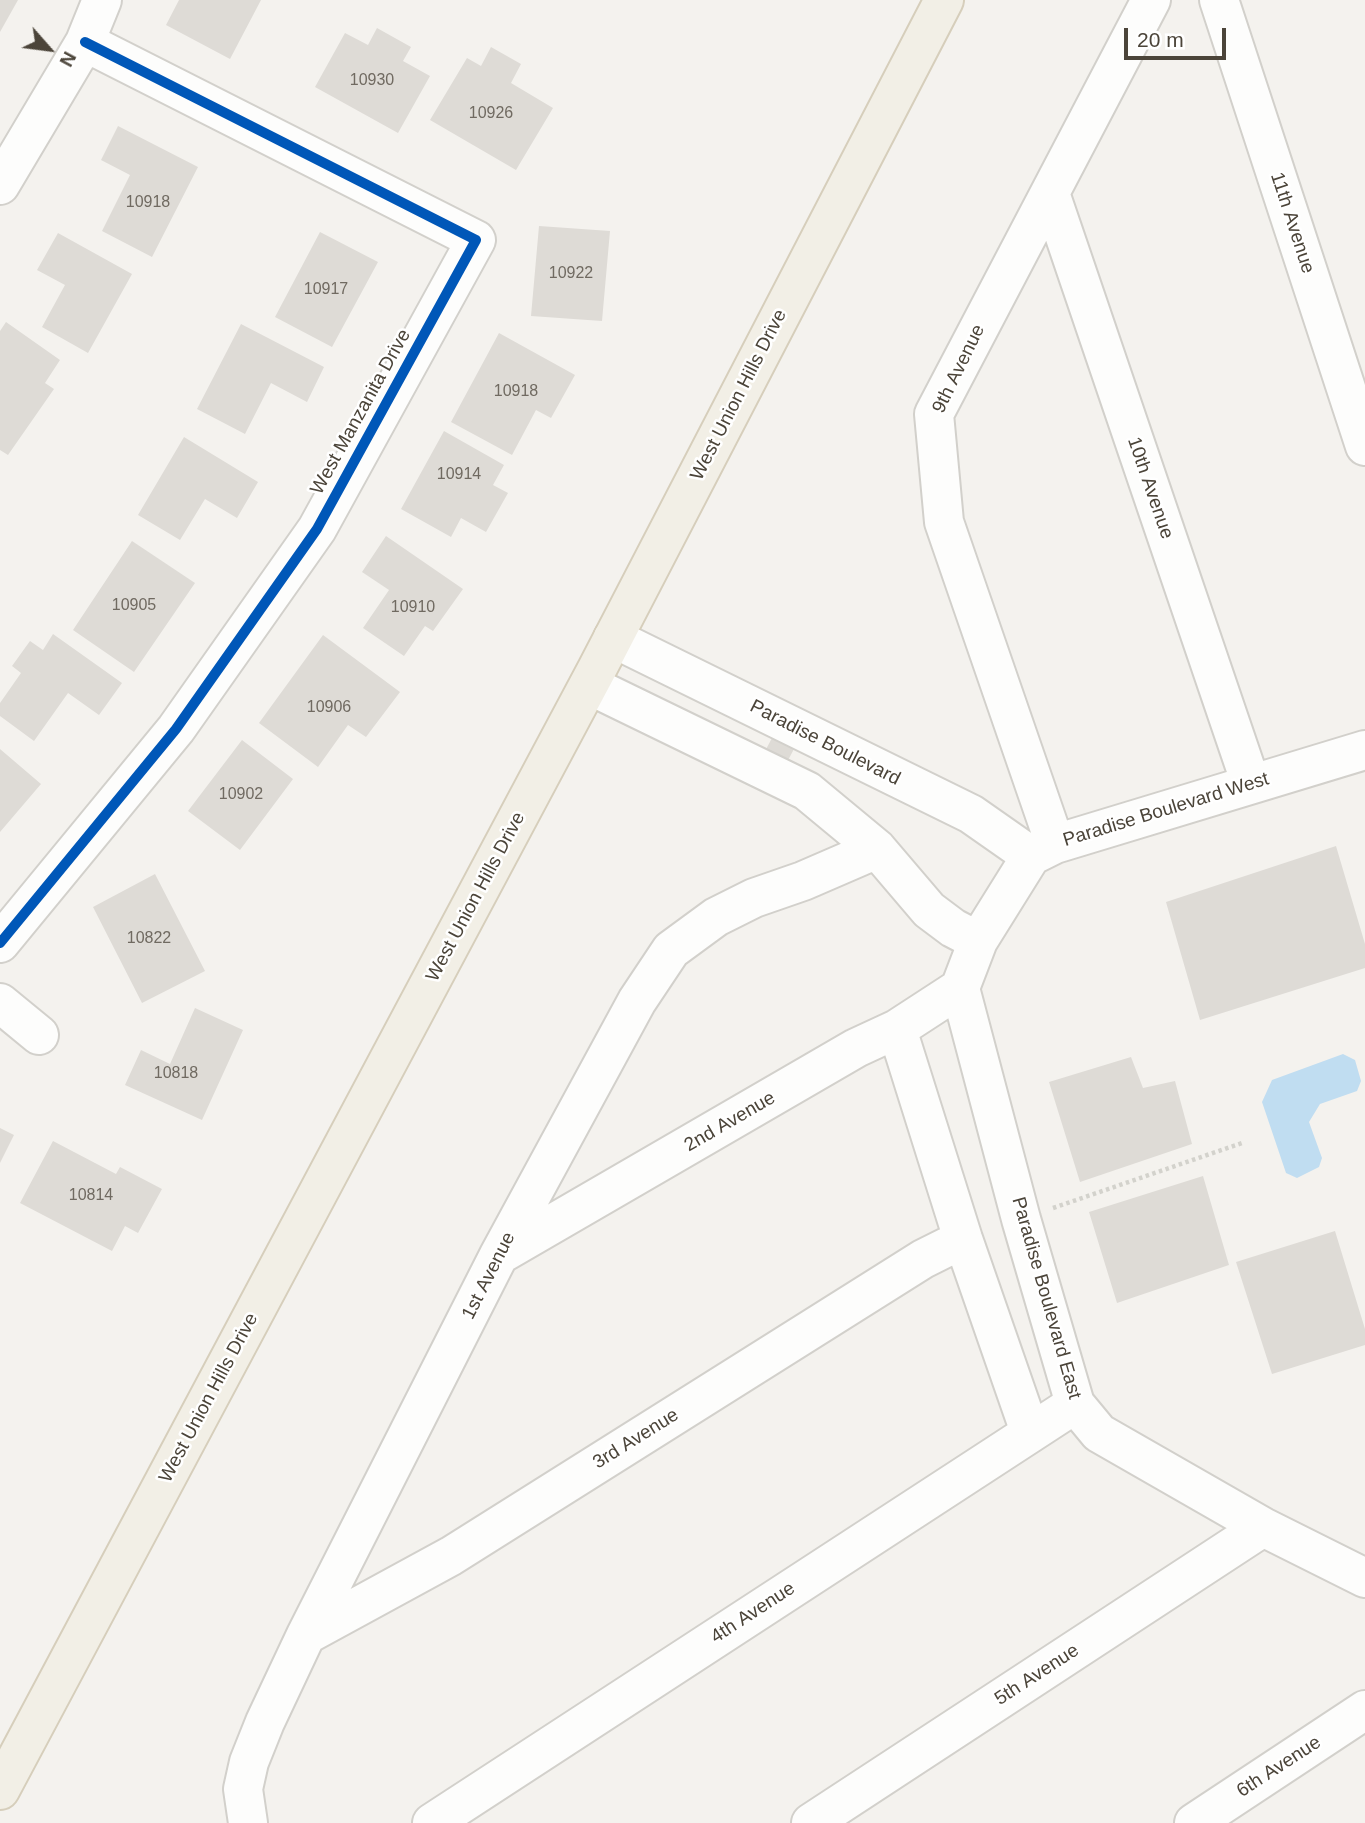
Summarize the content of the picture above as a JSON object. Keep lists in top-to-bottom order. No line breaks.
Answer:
{"streets":{"main road":["West Union Hills Drive"],"street":["11th Avenue","9th Avenue","West Manzanita Drive","10th Avenue","Paradise Boulevard","Paradise Boulevard West","2nd Avenue","1st Avenue","Paradise Boulevard East","3rd Avenue","4th Avenue","5th Avenue","6th Avenue"]},"crossings":[["9th Avenue","10th Avenue"],["9th Avenue","Paradise Boulevard"],["9th Avenue","Paradise Boulevard West"],["West Union Hills Drive","Paradise Boulevard"],["10th Avenue","Paradise Boulevard West"],["Paradise Boulevard","Paradise Boulevard West"],["2nd Avenue","1st Avenue"],["2nd Avenue","Paradise Boulevard East"],["1st Avenue","3rd Avenue"],["Paradise Boulevard East","4th Avenue"],["Paradise Boulevard East","5th Avenue"]],"house_numbers":["10930","10926","10918","10922","10917","10918","10914","10905","10910","10906","10902","10822","10818","10814"],"scale_bar":"20 m","north":"bottom right"}
